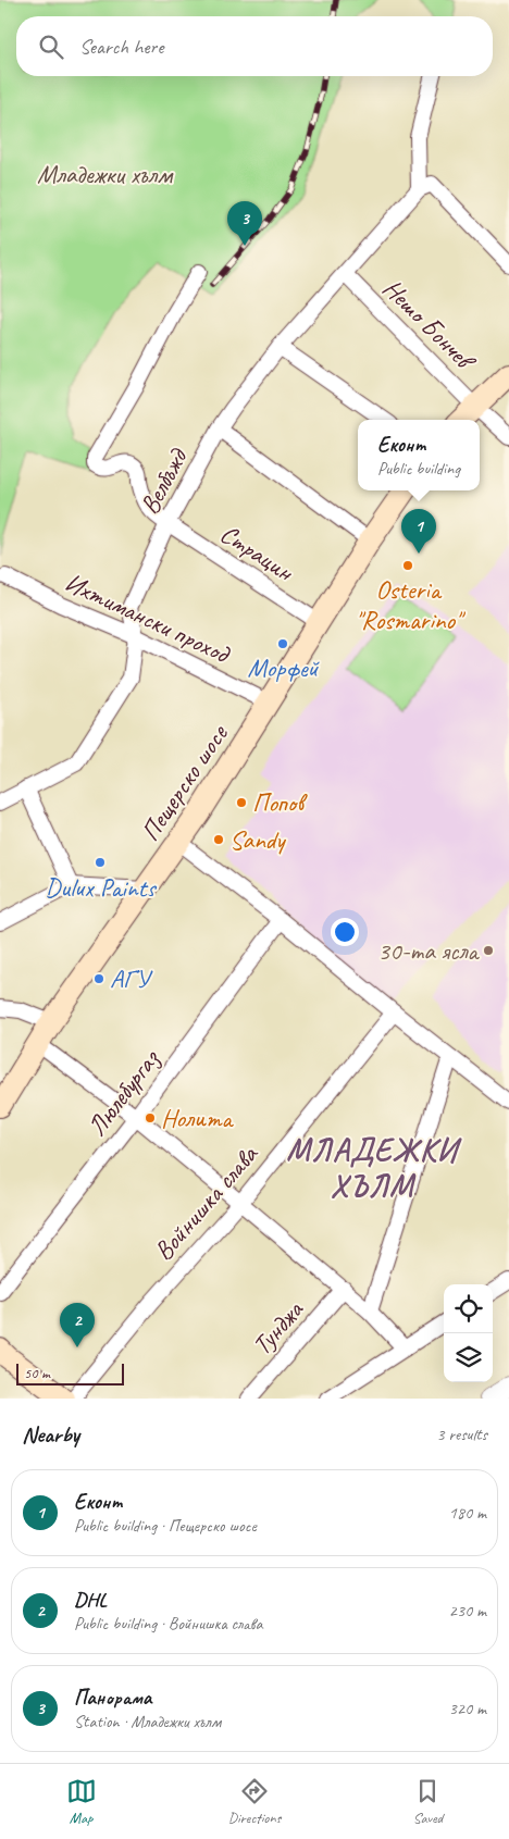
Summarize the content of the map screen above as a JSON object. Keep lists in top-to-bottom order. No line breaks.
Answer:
{"streets":{"main road":["Пещерско шосе"],"street":["Нешо Бончев","Велбъжд","Страцин","Ихтимански проход","Люлебургаз","Войнишка слава","Тунджа"]},"crossings":[["Нешо Бончев","Велбъжд"],["Велбъжд","Страцин"],["Велбъжд","Ихтимански проход"],["Страцин","Пещерско шосе"],["Ихтимански проход","Пещерско шосе"]],"districts":["МЛАДЕЖКИ ХЪЛМ"],"parks":["Младежки хълм"],"places":["Osteria \"Rosmarino\"","Морфей","Попов","Sandy","Dulux Paints","30-та ясла","АГУ","Нолита"],"scale_bar":"50 m","page":{"search":"Search here","pins":["3","1","2"],"popup":["Еконт","Public building"],"scale":"50 m","heading":["Nearby","3 results"],"list":[{"mark":"1","name":"Еконт","note":"Public building · Пещерско шосе","value":"180 m"},{"mark":"2","name":"DHL","note":"Public building · Войнишка слава","value":"230 m"},{"mark":"3","name":"Панорама","note":"Station · Младежки хълм","value":"320 m"}],"nav":["Map","Directions","Saved"]}}
